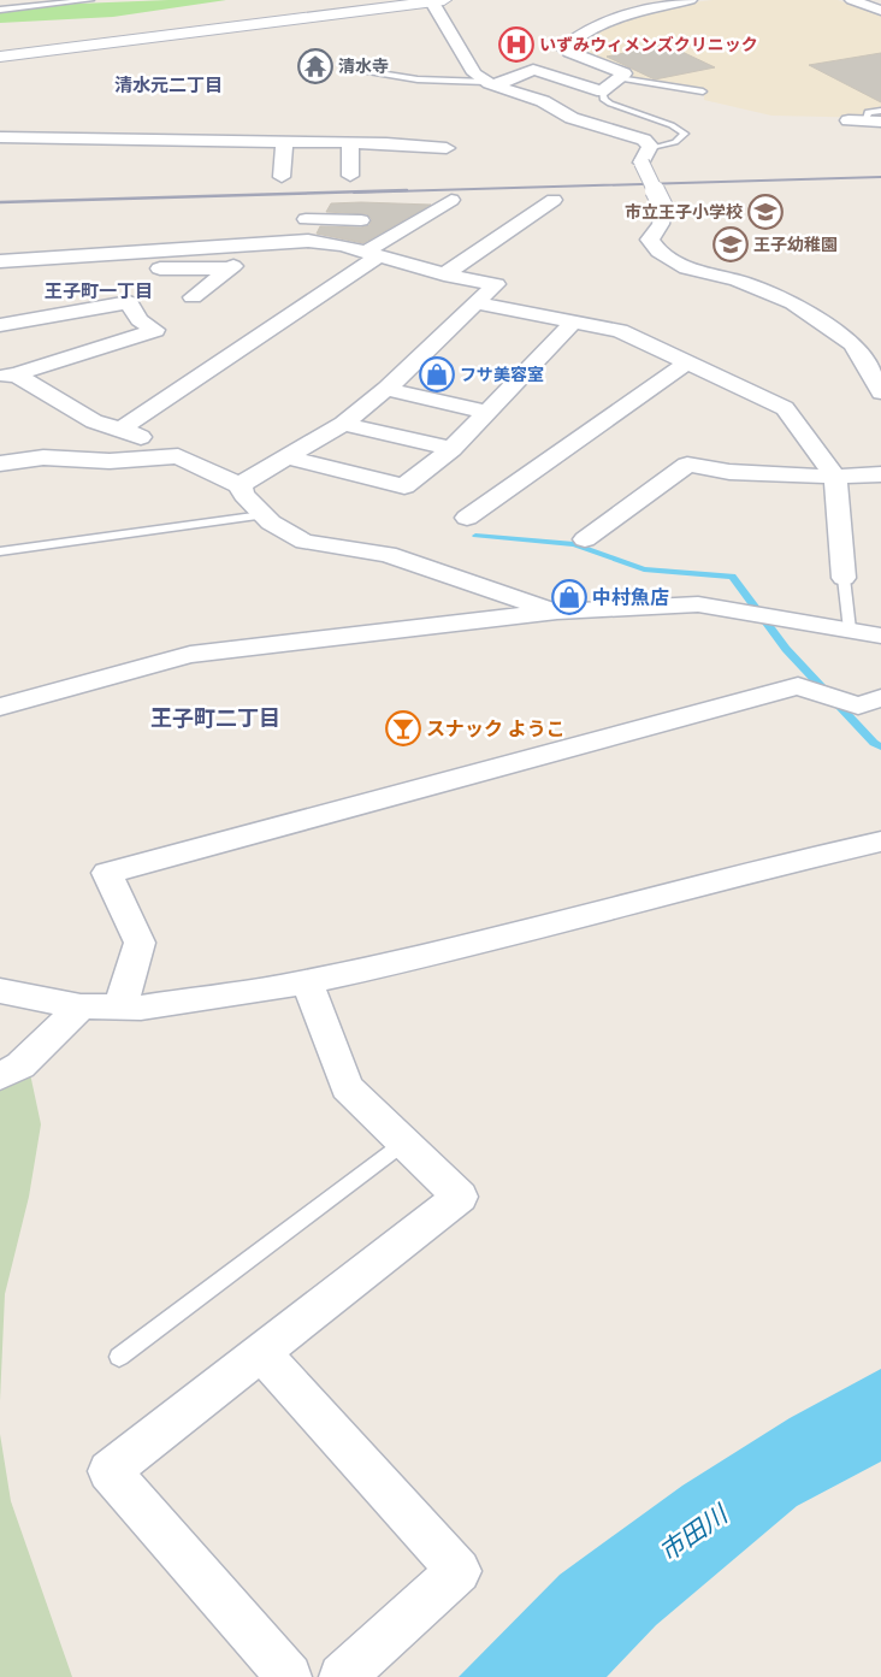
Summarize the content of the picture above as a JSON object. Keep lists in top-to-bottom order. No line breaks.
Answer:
{"districts":["清水元二丁目","王子町一丁目","王子町二丁目"],"water":["市田川"],"places":{"hospital":["いずみウィメンズクリニック"],"temple":["清水寺"],"school or university":["市立王子小学校","王子幼稚園"],"shop":["フサ美容室","中村魚店"],"bar":["スナック ようこ"]}}
